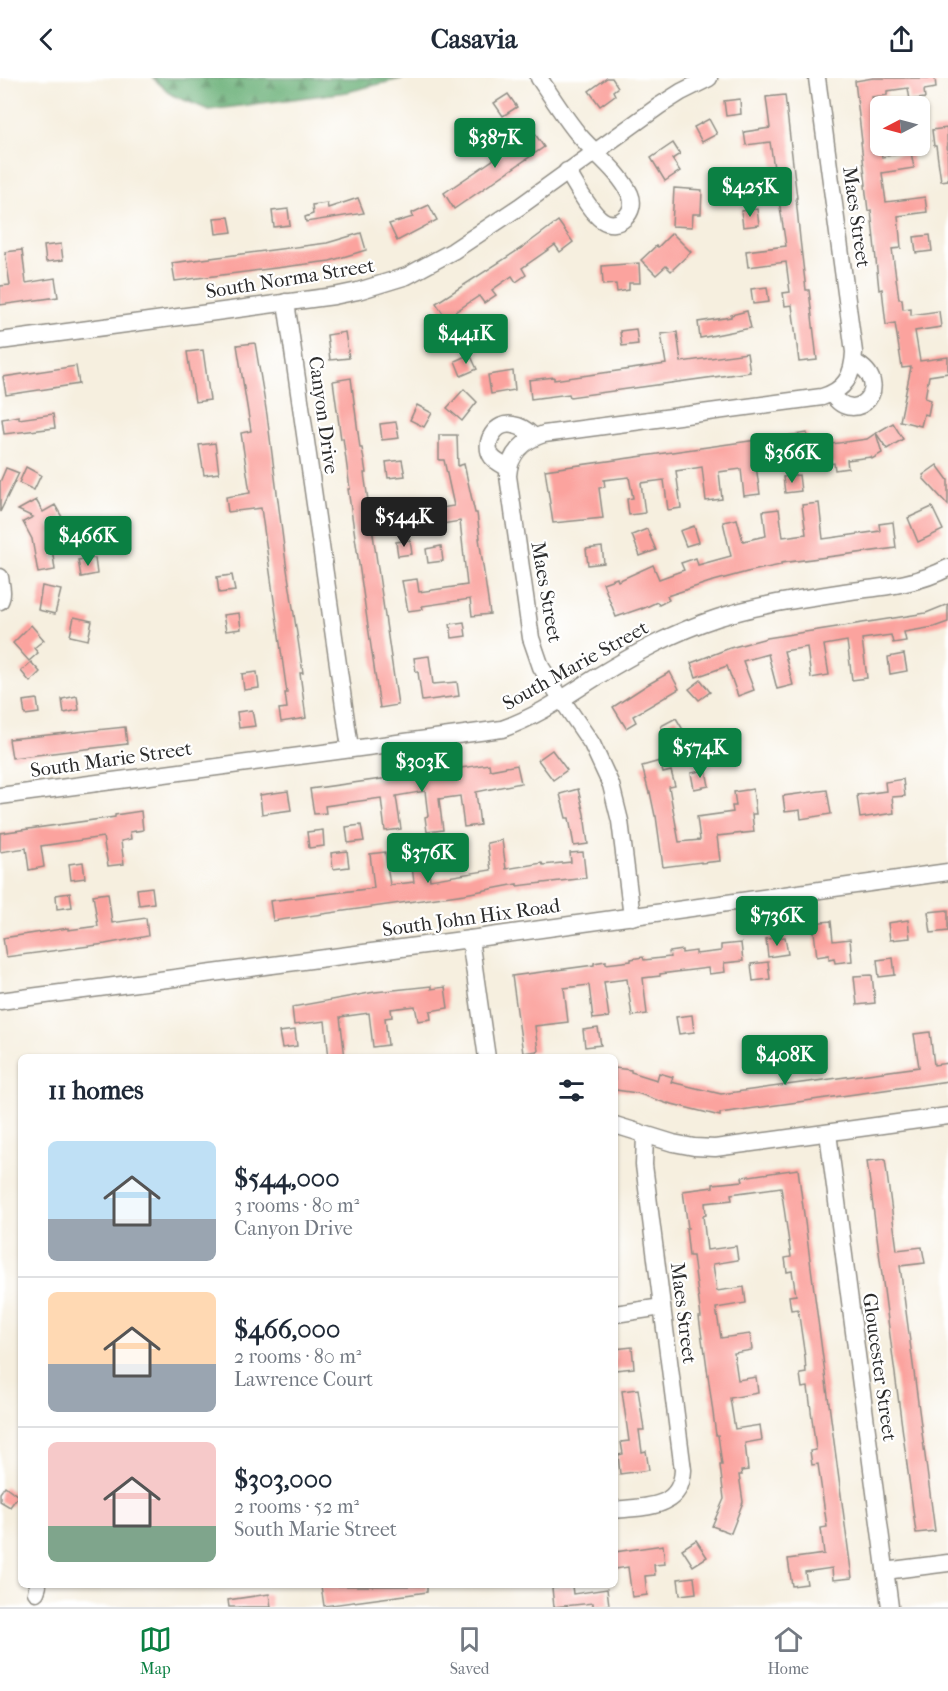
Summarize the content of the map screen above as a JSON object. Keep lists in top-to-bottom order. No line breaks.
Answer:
{"streets":{"street":["Maes Street","South Norma Street","Canyon Drive","South Marie Street","South John Hix Road","Gloucester Street"]},"crossings":[["Maes Street","South Marie Street"],["Maes Street","South John Hix Road"],["South Norma Street","Canyon Drive"],["Canyon Drive","South Marie Street"]],"north":"left","page":{"header":"Casavia","price":["$387K","$425K","$441K","$366K","$544K","$466K","$574K","$303K","$376K","$736K","$408K"],"heading":"11 homes","list":[{"name":"$544,000","note":"3 rooms · 80 m² · Canyon Drive"},{"name":"$466,000","note":"2 rooms · 80 m² · Lawrence Court"},{"name":"$303,000","note":"2 rooms · 52 m² · South Marie Street"}],"tabs":["Map","Saved","Home"]}}
